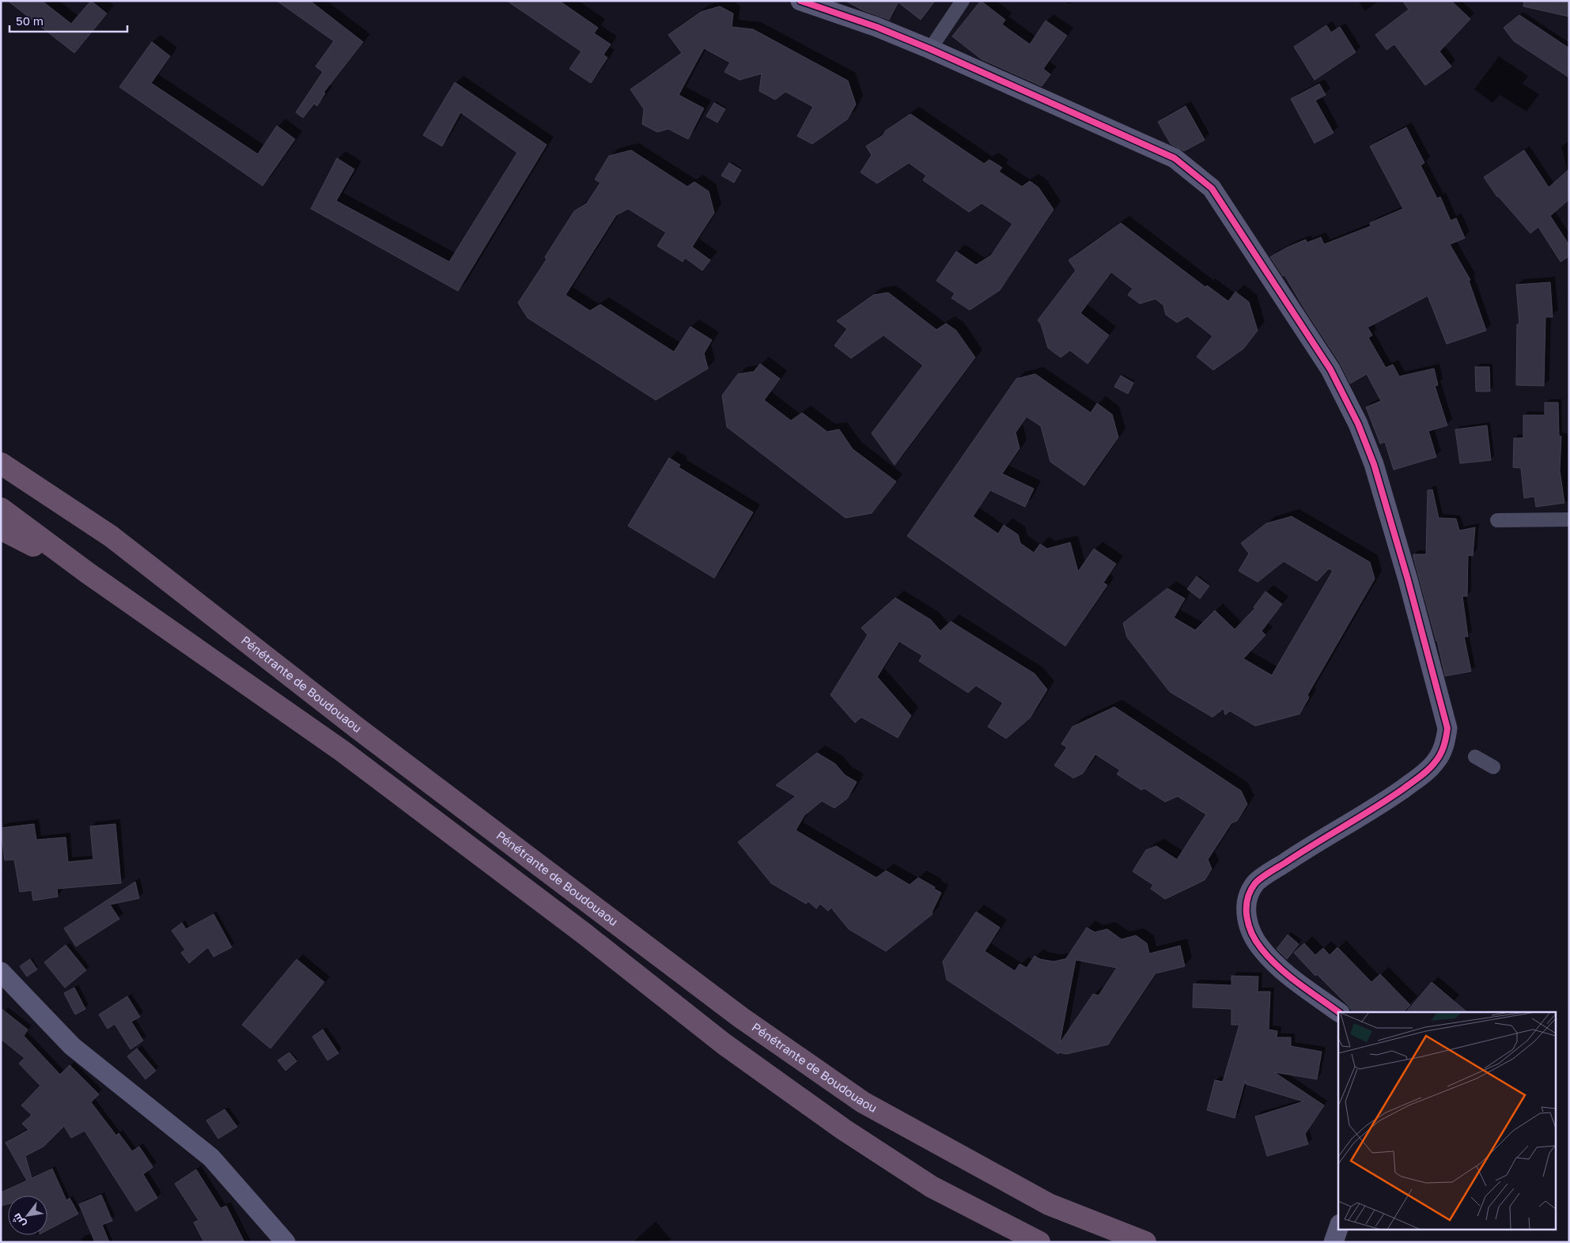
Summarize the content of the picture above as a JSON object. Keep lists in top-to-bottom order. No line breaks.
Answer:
{"streets":{"highway":["Pénétrante de Boudouaou"]},"scale_bar":"50 m","north":"bottom left"}
